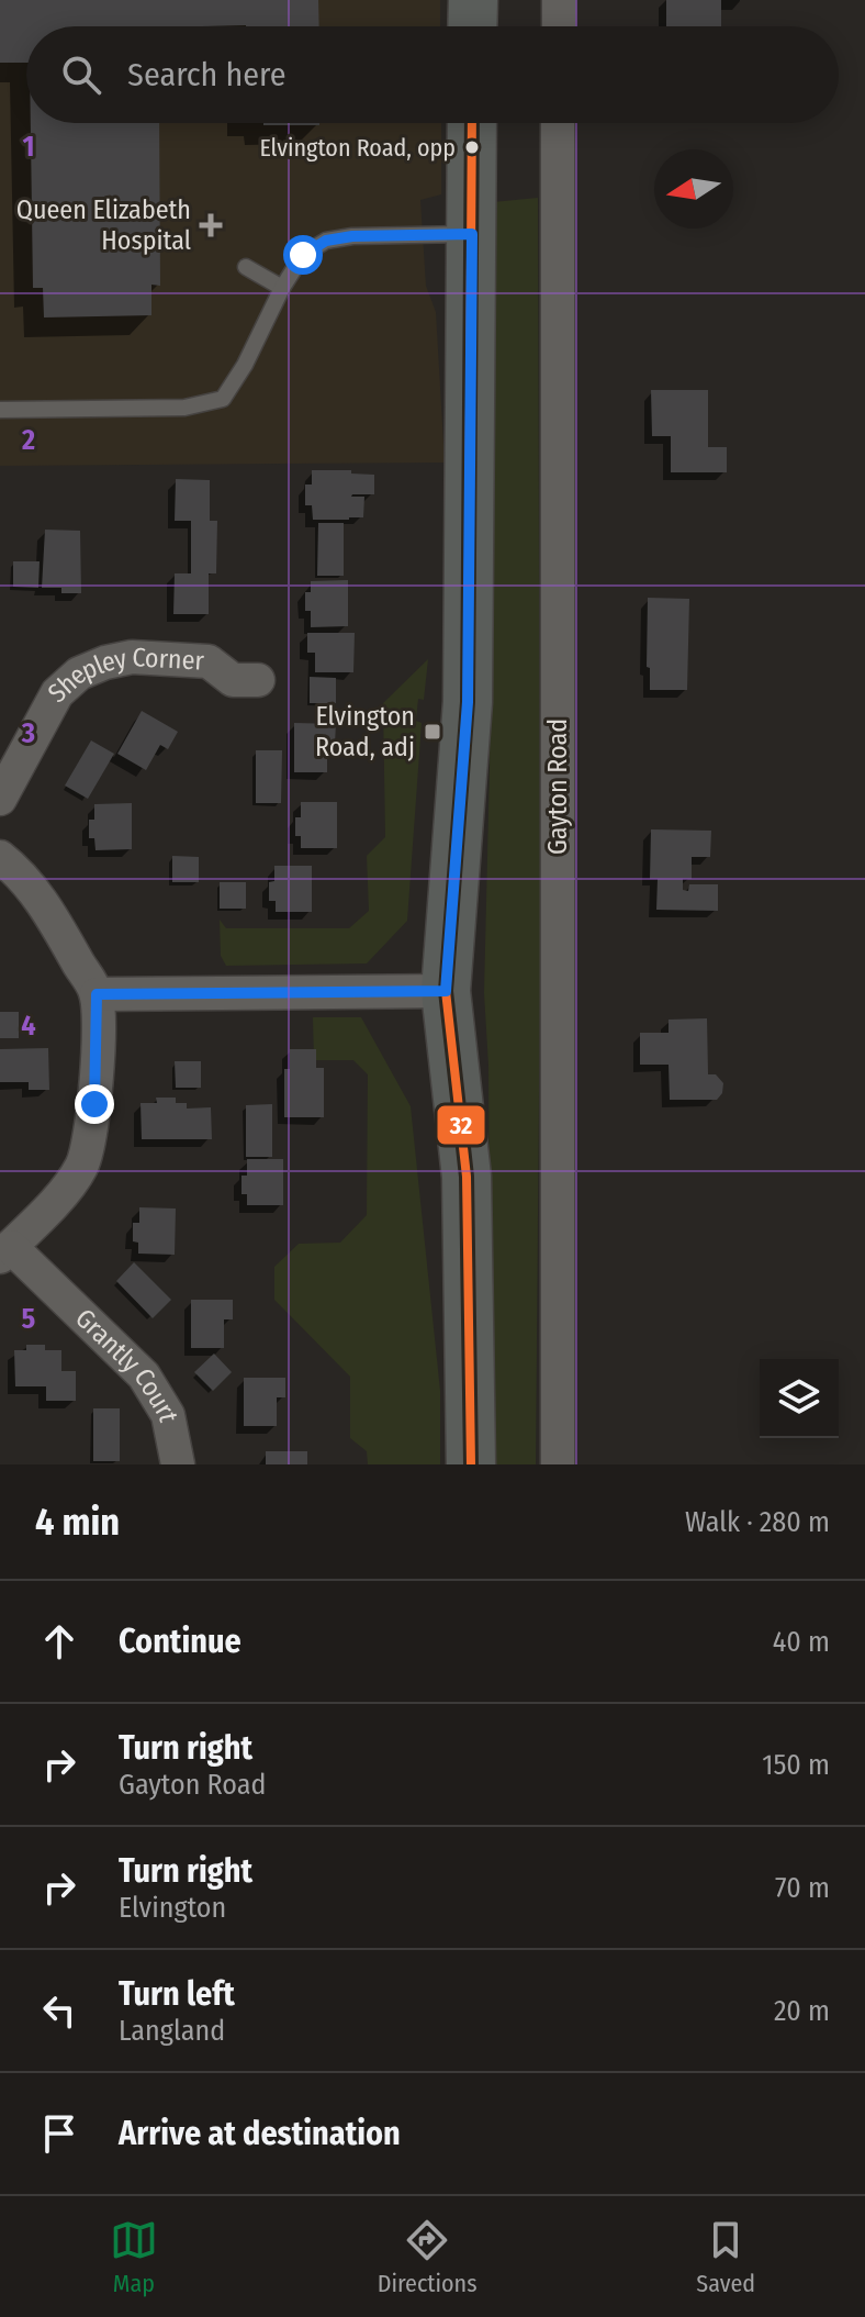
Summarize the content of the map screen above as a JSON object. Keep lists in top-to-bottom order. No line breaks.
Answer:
{"streets":{"street":["Shepley Corner","Gayton Road","Grantly Court"]},"places":{"other":["Elvington Road, opp"],"health":["Queen Elizabeth Hospital"],"transit":["Elvington Road, adj"]},"lines":["transit line 32"],"north":"left","page":{"search":"Search here","heading":["4 min","Walk · 280 m"],"list":[["Continue","40 m"],["Turn right","Gayton Road","150 m"],["Turn right","Elvington","70 m"],["Turn left","Langland","20 m"],"Arrive at destination"],"nav":["Map","Directions","Saved"]},"grid":{"rows":["1","2","3","4","5"]}}
